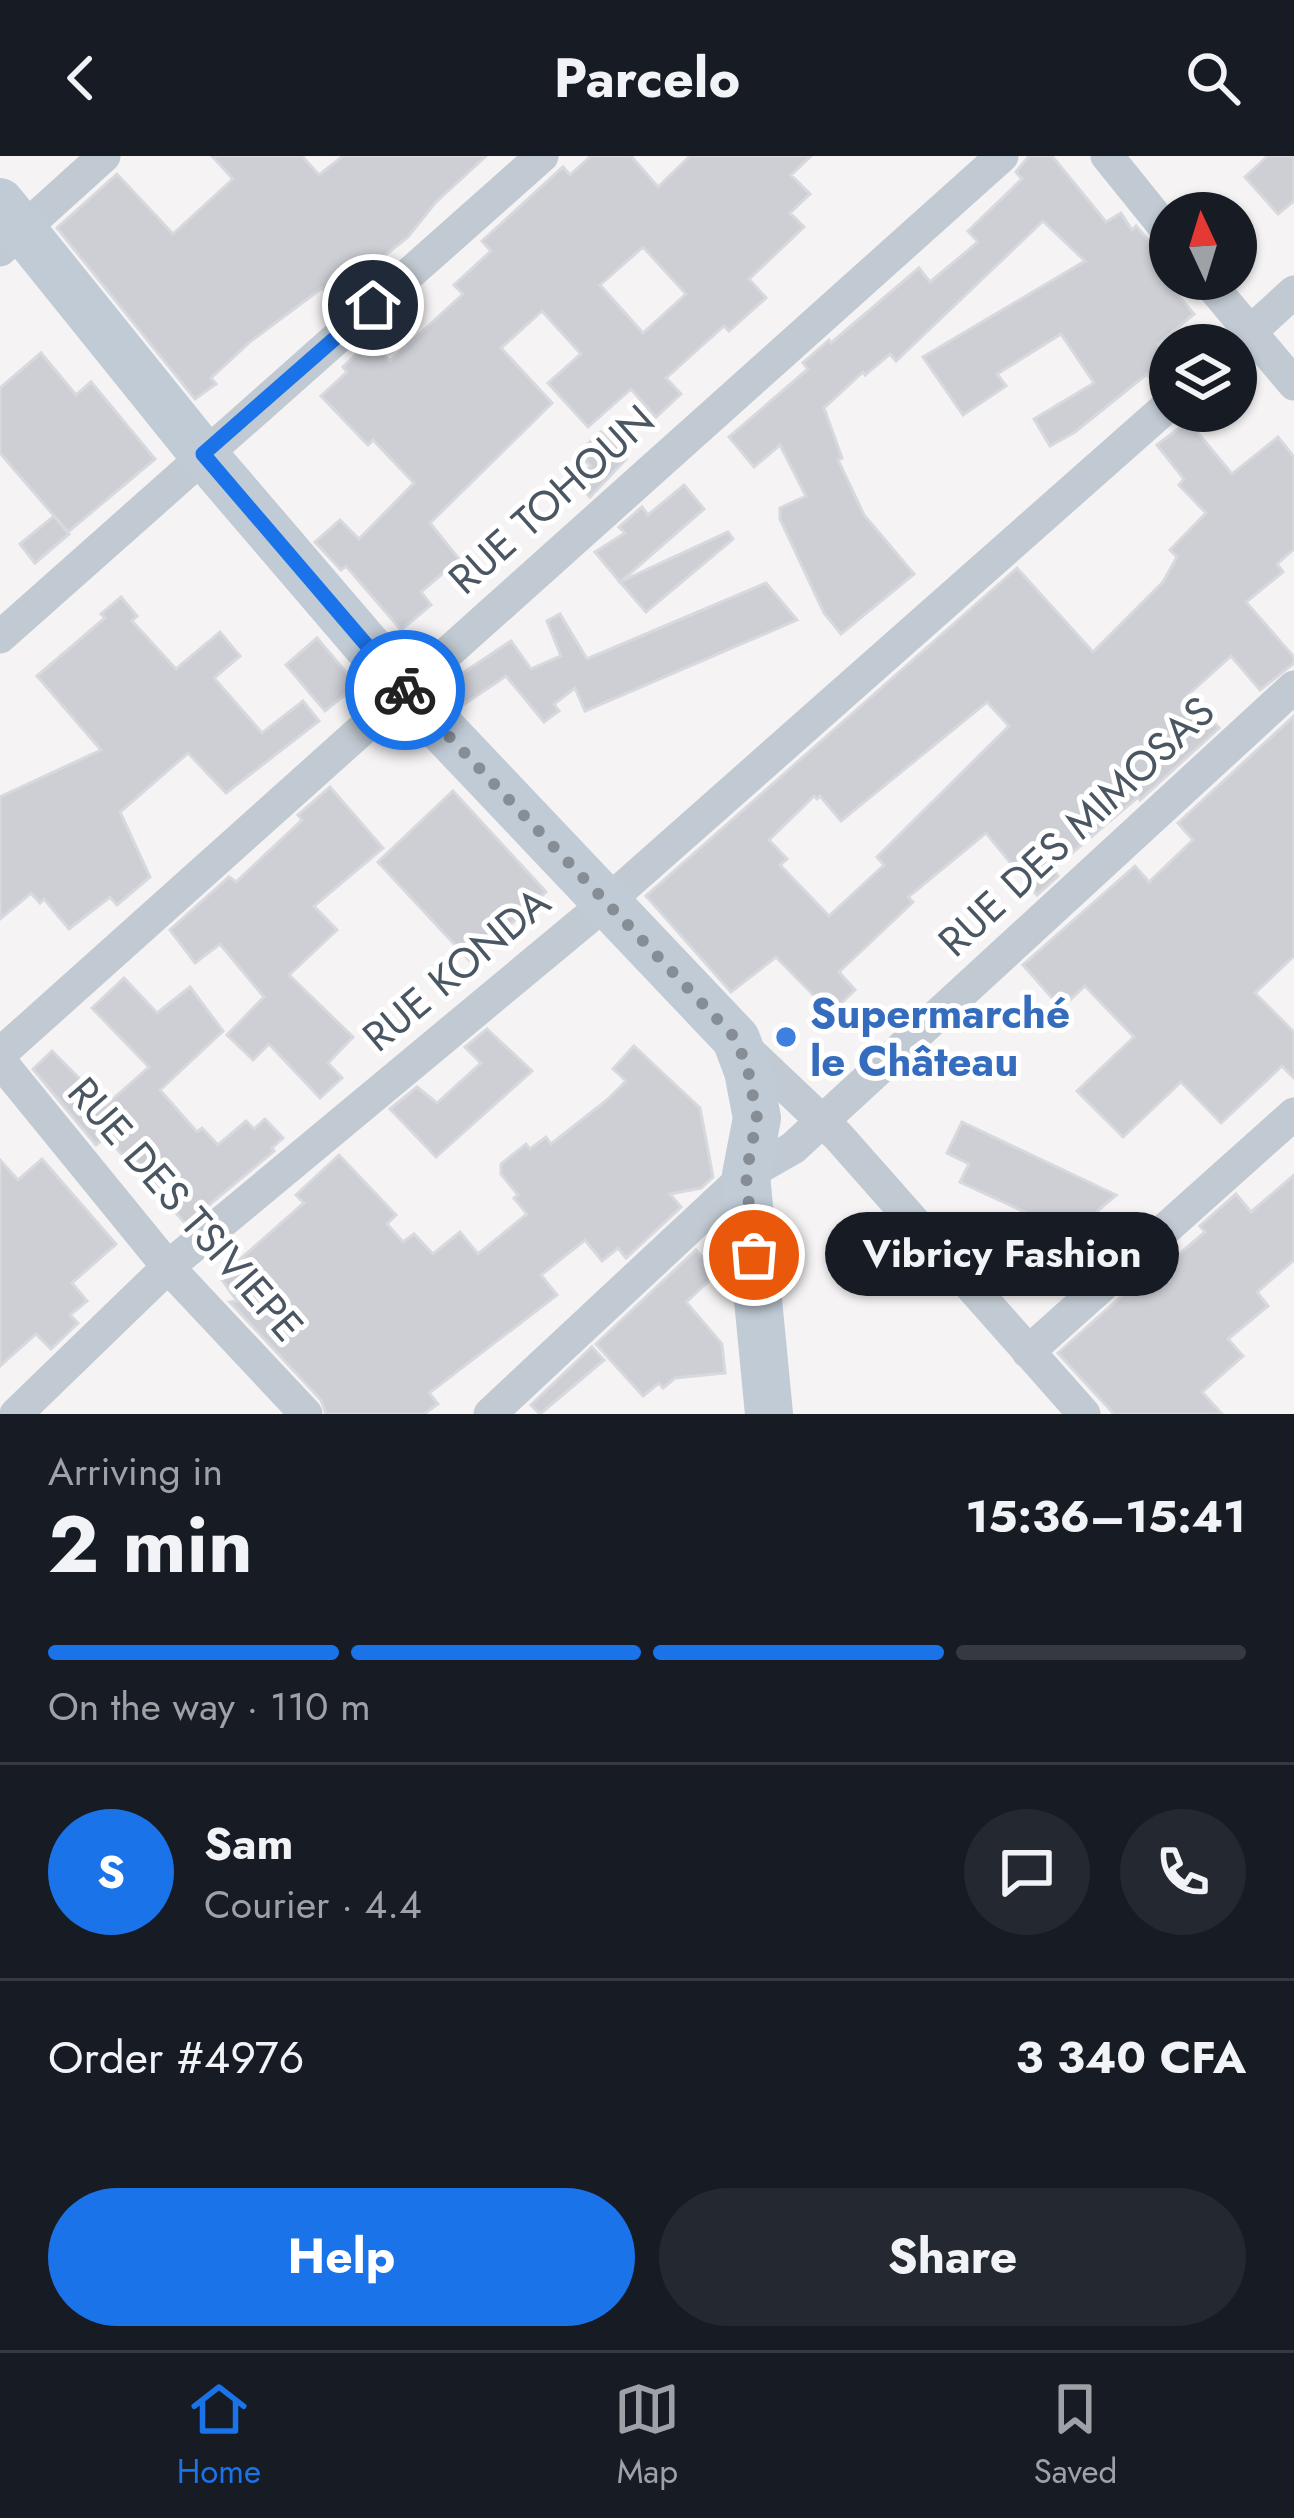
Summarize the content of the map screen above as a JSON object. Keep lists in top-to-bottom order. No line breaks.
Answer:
{"streets":{"street":["RUE TOHOUN","RUE DES MIMOSAS","RUE KONDA","RUE DES TSIVIEPE"]},"crossings":[["RUE TOHOUN","RUE DES TSIVIEPE"],["RUE KONDA","RUE DES TSIVIEPE"]],"places":["Supermarché le Château","Vibricy Fashion"],"north":"top","page":{"header":"Parcelo","bubble":"Vibricy Fashion","heading":["2 min","Arriving in","15:36–15:41"],"panel":["Sam","Courier · 4.4","Order #4976","3 340 CFA"],"bar":"On the way · 110 m","round":"S","buttons":["Help","Share"],"tabs":["Home","Map","Saved"]}}
